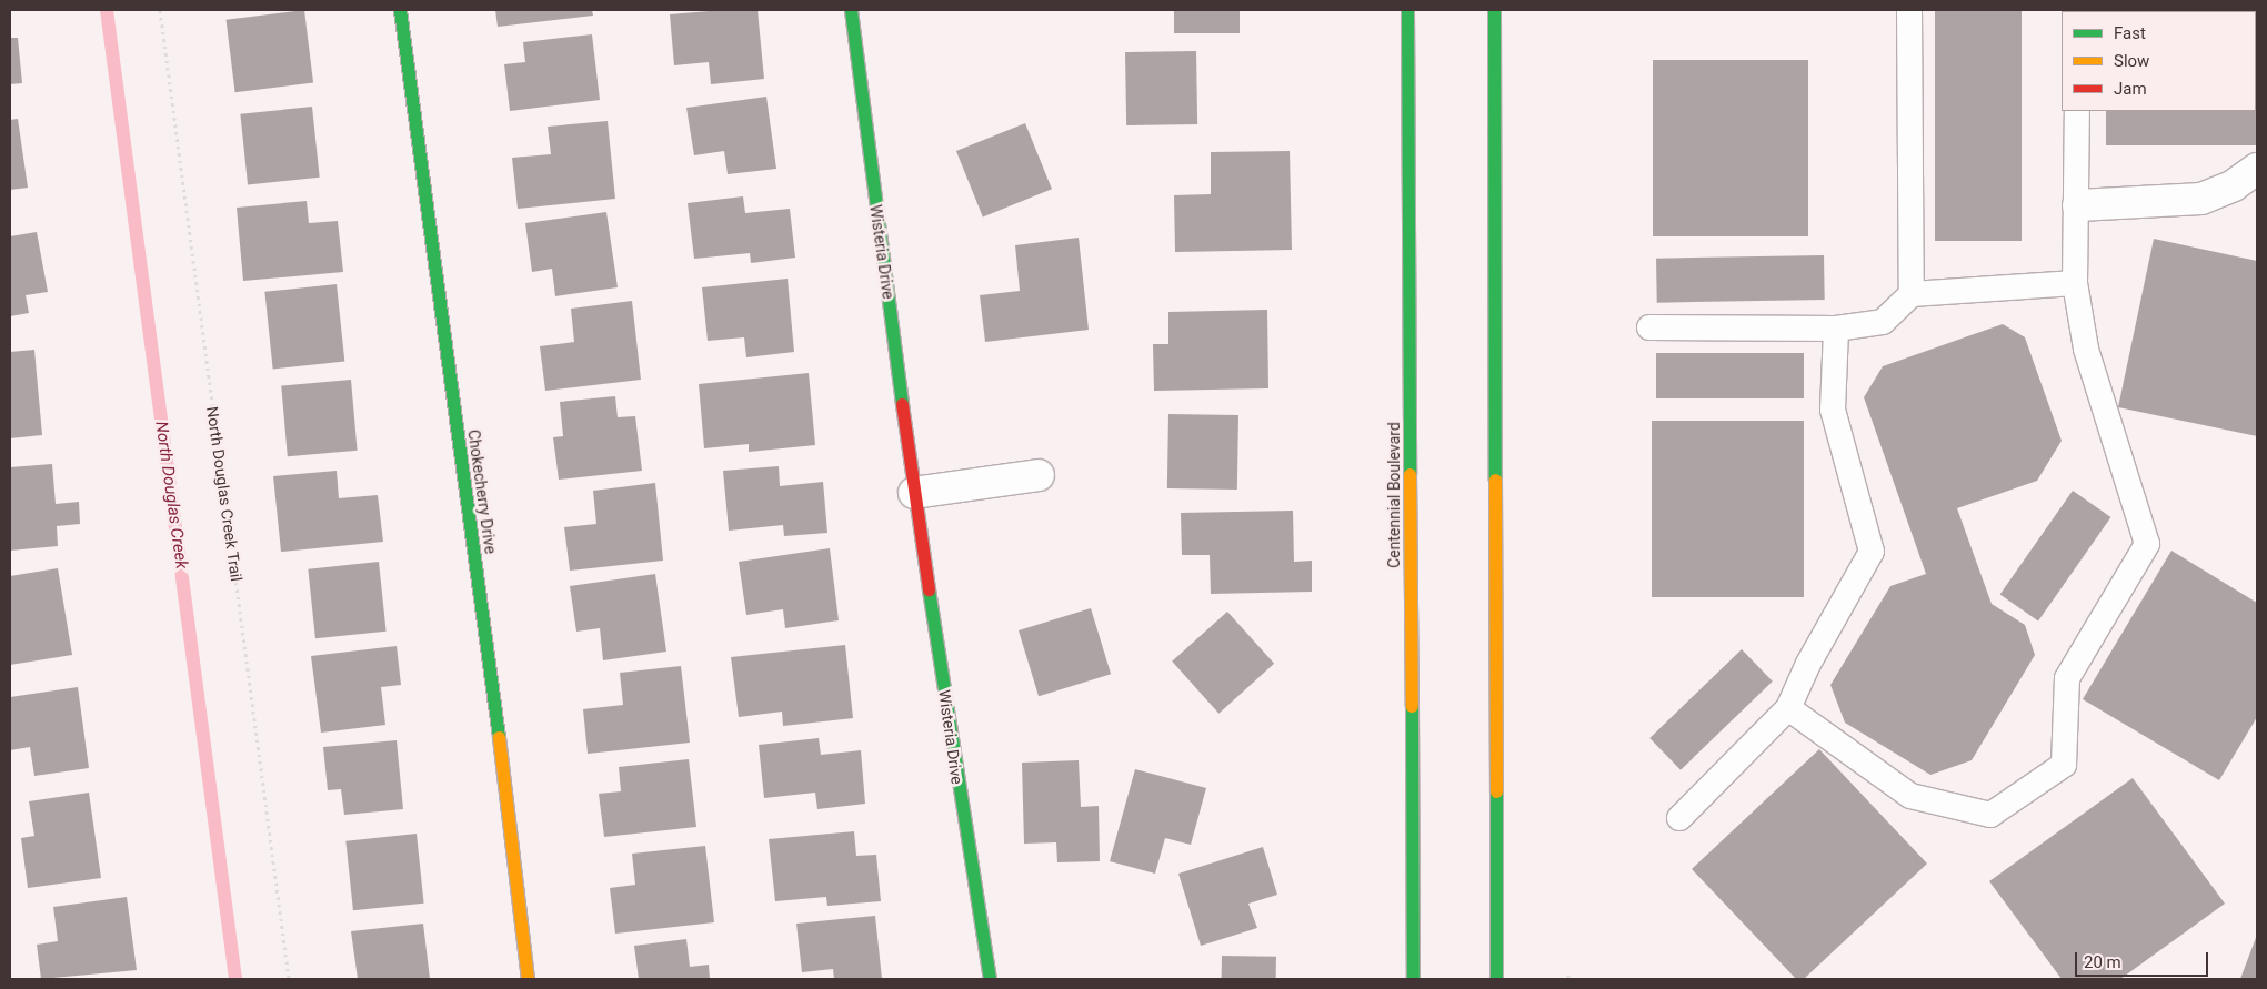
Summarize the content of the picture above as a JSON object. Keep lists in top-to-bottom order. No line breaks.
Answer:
{"streets":{"street":["Wisteria Drive","Chokecherry Drive","Centennial Boulevard"],"path":["North Douglas Creek Trail"]},"water":["North Douglas Creek"],"legend":["Fast","Slow","Jam"],"scale_bar":"20 m"}
